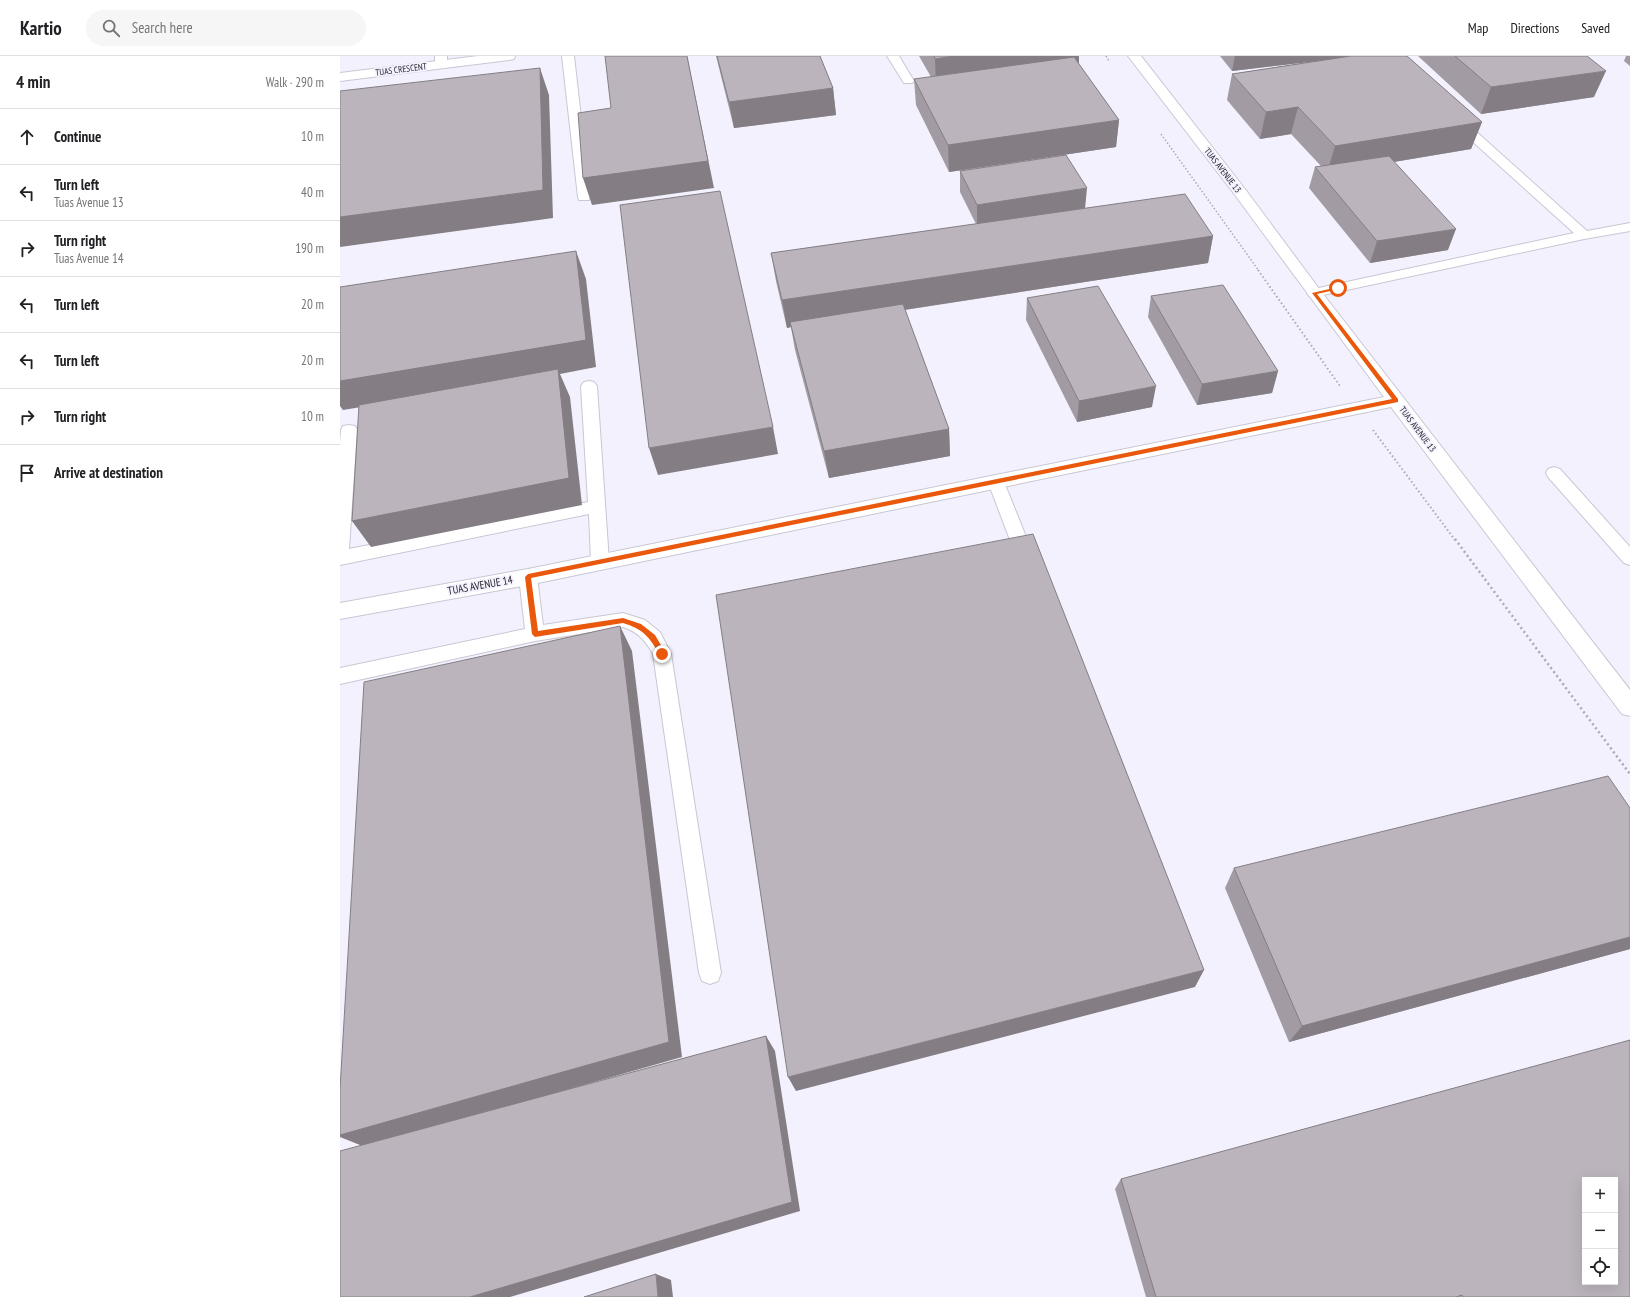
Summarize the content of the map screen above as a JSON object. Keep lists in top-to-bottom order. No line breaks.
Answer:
{"streets":{"street":["TUAS CRESCENT","TUAS AVENUE 13","TUAS AVENUE 14"]},"crossings":[["TUAS AVENUE 13","TUAS AVENUE 14"]],"page":{"header":"Kartio","search":"Search here","nav":["Map","Directions","Saved"],"heading":["4 min","Walk · 290 m"],"list":[["Continue","10 m"],["Turn left","Tuas Avenue 13","40 m"],["Turn right","Tuas Avenue 14","190 m"],["Turn left","20 m"],["Turn left","20 m"],["Turn right","10 m"],"Arrive at destination"],"map_buttons":["+","−"]}}
